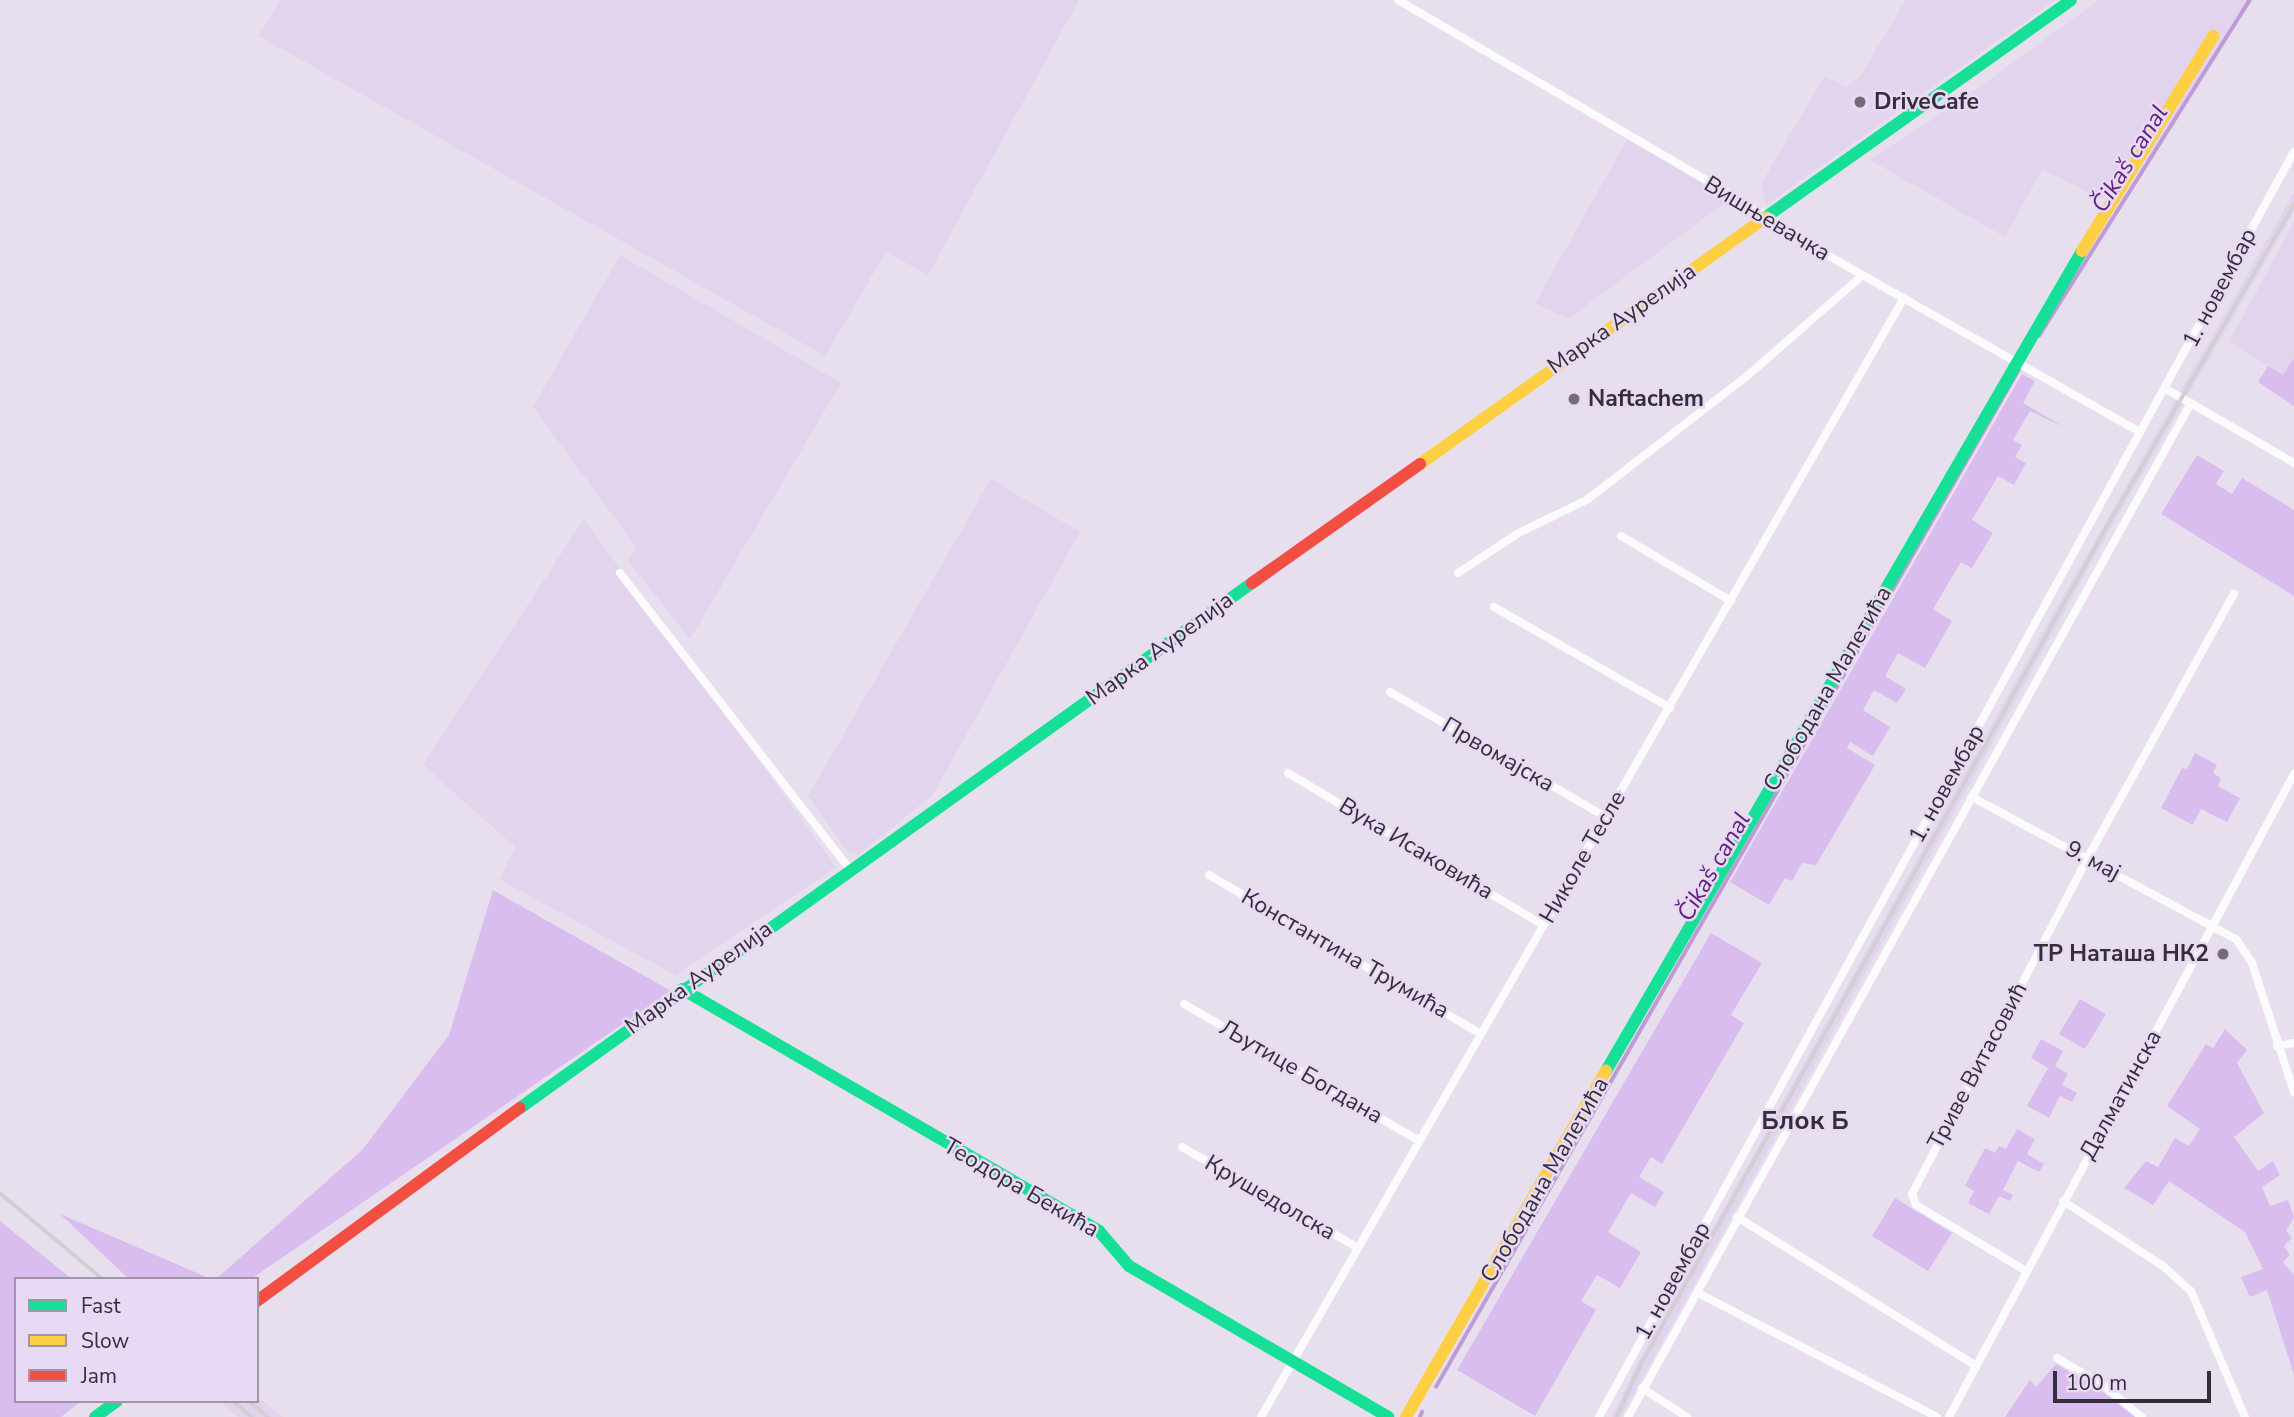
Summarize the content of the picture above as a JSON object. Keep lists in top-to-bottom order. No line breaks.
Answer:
{"streets":{"street":["Вишњевачка","1. новембар","Марка Аурелија","Слободана Малетића","Првомајска","Вука Исаковића","Николе Тесле","9. мај","Константина Трумића","Триве Витасовић","Љутице Богдана","Далматинска","Теодора Бекића","Крушедолска"]},"crossings":[["Вишњевачка","1. новембар"],["Вишњевачка","Марка Аурелија"],["Вишњевачка","Слободана Малетића"],["Вишњевачка","Николе Тесле"],["1. новембар","9. мај"],["Марка Аурелија","Теодора Бекића"],["Првомајска","Николе Тесле"],["Вука Исаковића","Николе Тесле"],["Николе Тесле","Константина Трумића"],["Николе Тесле","Љутице Богдана"],["Николе Тесле","Теодора Бекића"],["Николе Тесле","Крушедолска"],["9. мај","Триве Витасовић"],["9. мај","Далматинска"],["Триве Витасовић","Далматинска"]],"districts":["Блок Б"],"water":["Čikaš canal"],"places":["DriveCafe","Naftachem","ТР Наташа НК2"],"legend":["Fast","Slow","Jam"],"scale_bar":"100 m"}
